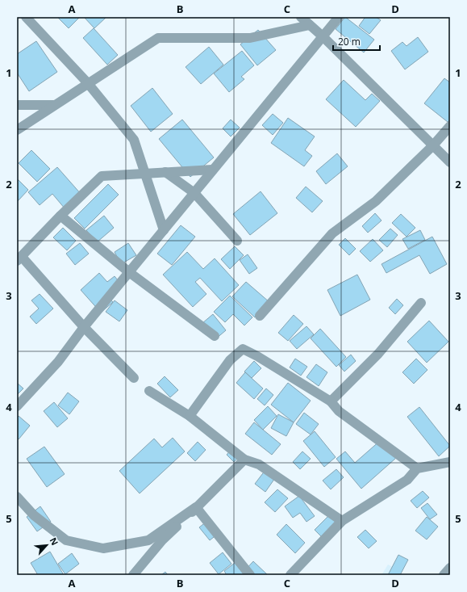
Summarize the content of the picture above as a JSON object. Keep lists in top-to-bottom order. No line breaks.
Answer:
{"scale_bar":"20 m","north":"top right","grid":{"columns":["A","B","C","D"],"rows":["1","2","3","4","5"]}}
